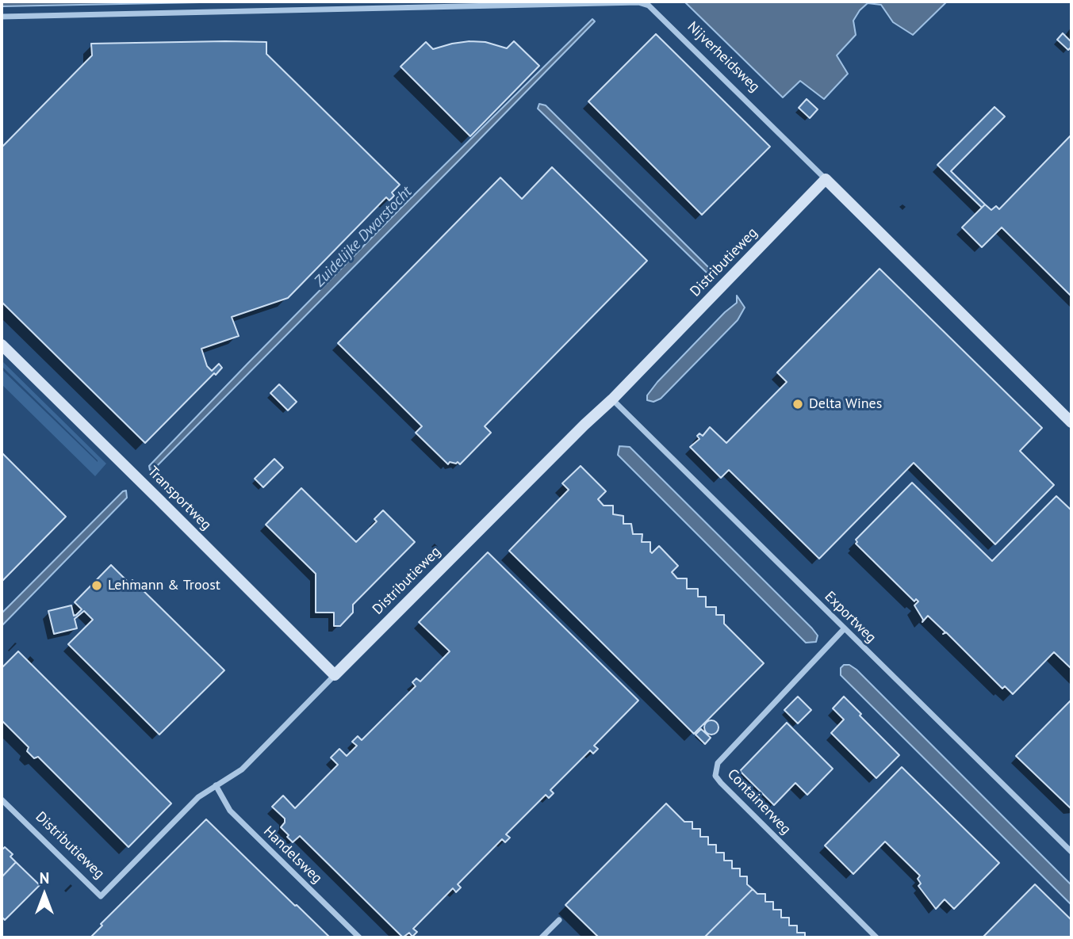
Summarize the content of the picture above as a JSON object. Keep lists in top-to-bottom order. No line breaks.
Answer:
{"streets":{"street":["Nijverheidsweg","Distributieweg","Transportweg","Exportweg","Containerweg","Handelsweg"]},"crossings":[["Nijverheidsweg","Distributieweg"],["Distributieweg","Transportweg"],["Distributieweg","Exportweg"],["Distributieweg","Handelsweg"],["Exportweg","Containerweg"]],"water":["Zuidelijke Dwarstocht"],"places":["Delta Wines","Lehmann & Troost"],"north":"top"}
